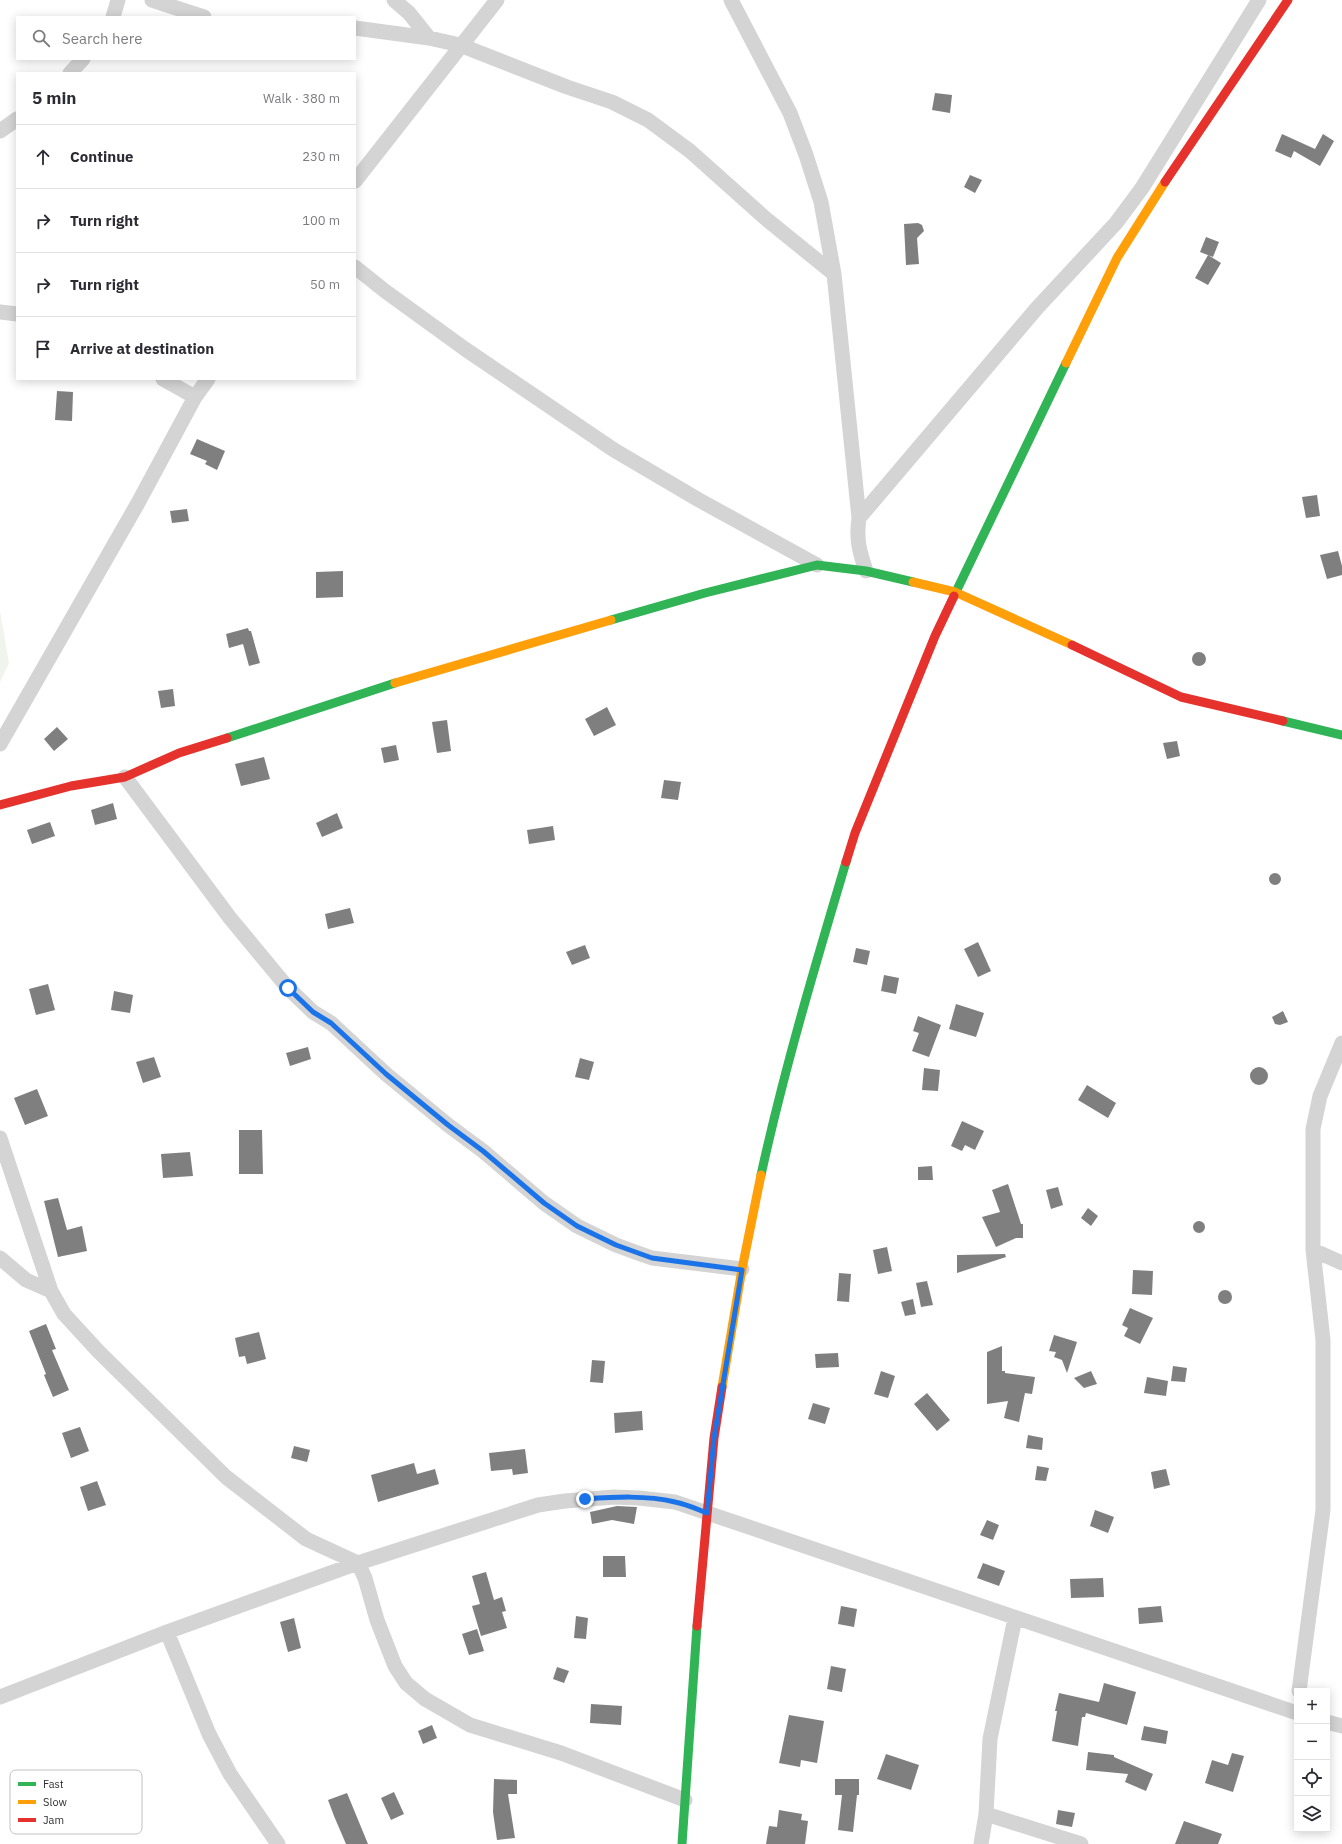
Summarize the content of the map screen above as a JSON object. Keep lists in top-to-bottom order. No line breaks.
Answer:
{"legend":["Fast","Slow","Jam"],"page":{"search":"Search here","heading":["5 min","Walk · 380 m"],"list":[["Continue","230 m"],["Turn right","100 m"],["Turn right","50 m"],"Arrive at destination"],"map_buttons":["+","−"]}}
